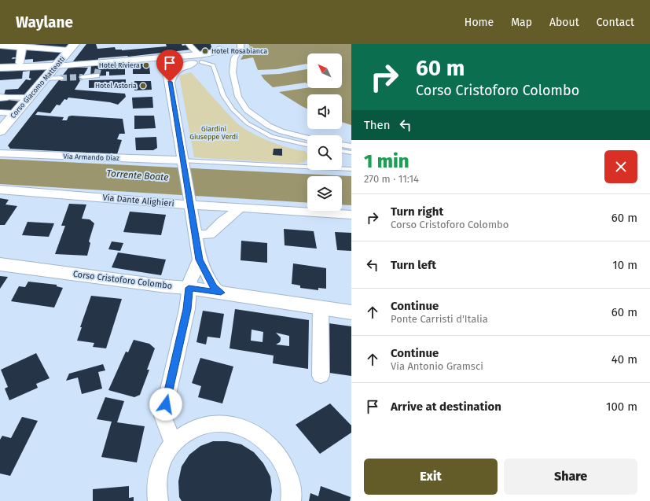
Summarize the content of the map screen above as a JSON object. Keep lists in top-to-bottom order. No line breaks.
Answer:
{"streets":{"main road":["Corso Giacomo Matteotti","Corso Cristoforo Colombo"],"street":["Via Armando Diaz","Via Dante Alighieri"]},"water":["Torrente Boate"],"parks":["Giardini Giuseppe Verdi"],"places":["Hotel Rosabianca","Hotel Riviera","Hotel Astoria"],"north":"top left","page":{"header":"Waylane","nav":["Home","Map","About","Contact"],"turn":["60 m","Corso Cristoforo Colombo"],"then":"Then","heading":["1 min","270 m · 11:14"],"list":[{"name":"Turn right","note":"Corso Cristoforo Colombo","value":"60 m"},{"name":"Turn left","value":"10 m"},{"name":"Continue","note":"Ponte Carristi d'Italia","value":"60 m"},{"name":"Continue","note":"Via Antonio Gramsci","value":"40 m"},{"name":"Arrive at destination","value":"100 m"}],"buttons":["Exit","Share"]}}
